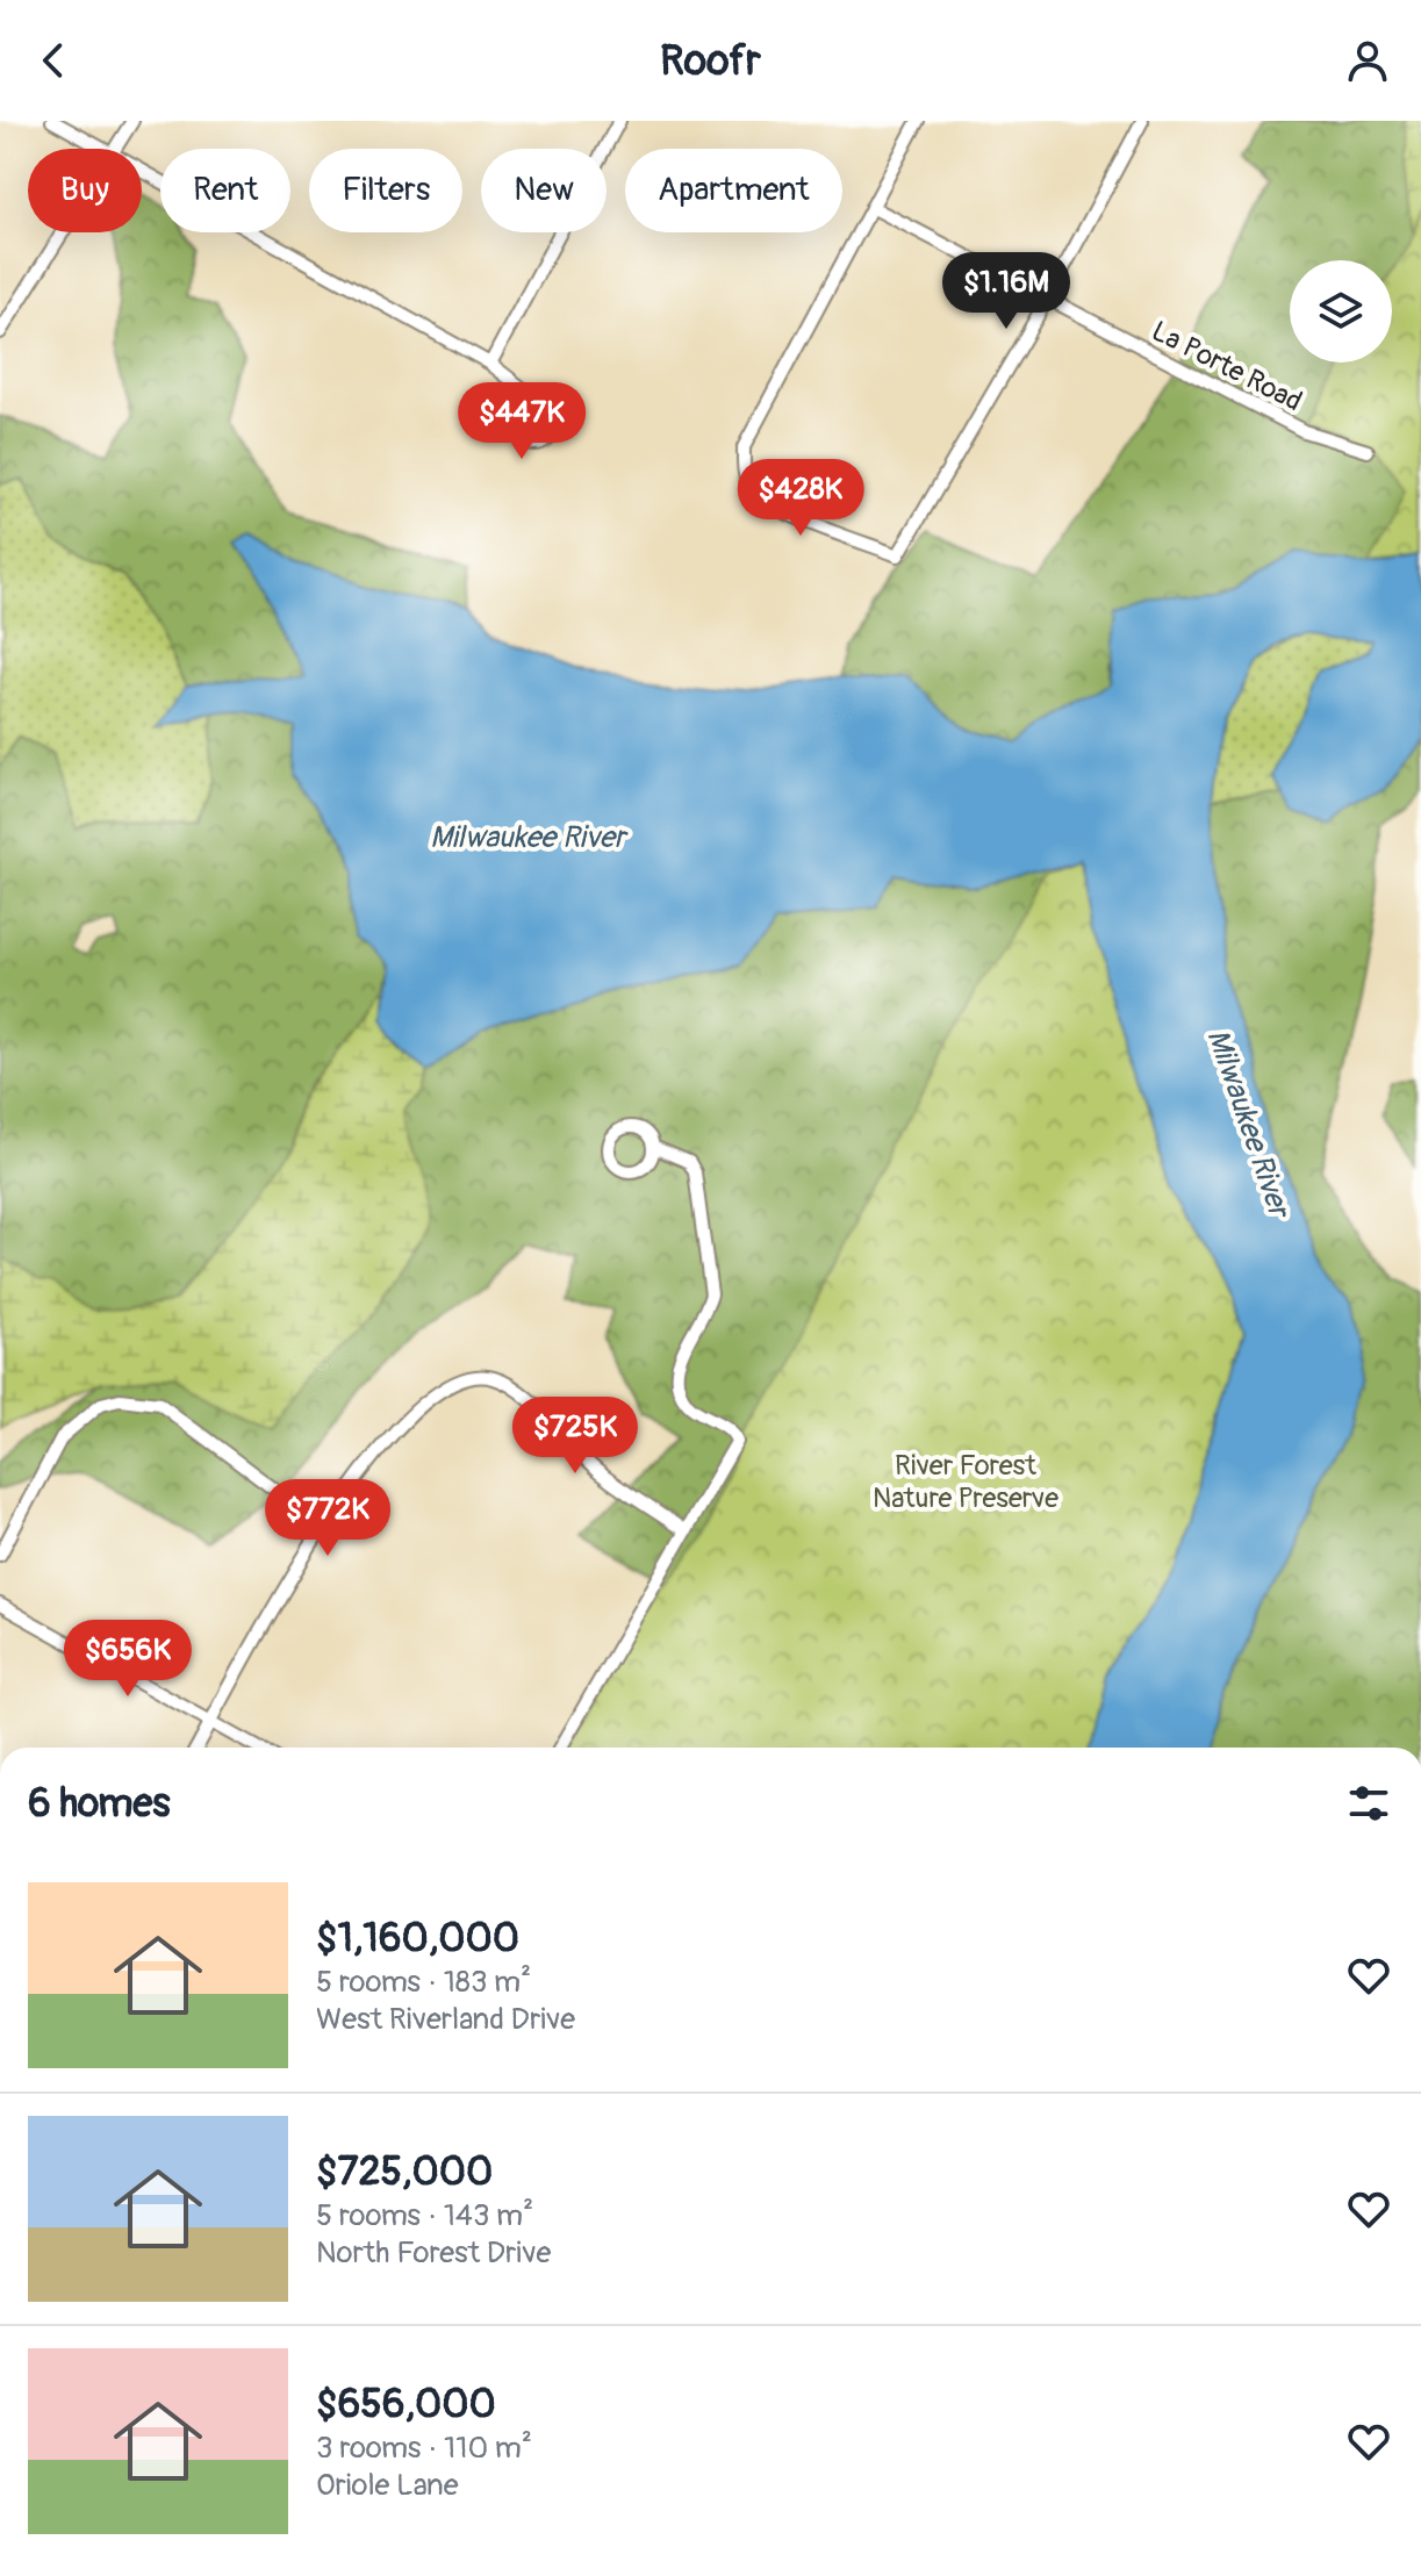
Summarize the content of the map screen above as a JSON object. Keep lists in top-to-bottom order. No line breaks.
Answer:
{"streets":{"street":["La Porte Road"]},"water":["Milwaukee River"],"parks":["River Forest Nature Preserve"],"page":{"header":"Roofr","chip":["Buy","Rent","Filters","New","Apartment"],"price":["$1.16M","$447K","$428K","$725K","$772K","$656K"],"heading":"6 homes","list":[{"name":"$1,160,000","note":"5 rooms · 183 m² · West Riverland Drive"},{"name":"$725,000","note":"5 rooms · 143 m² · North Forest Drive"},{"name":"$656,000","note":"3 rooms · 110 m² · Oriole Lane"}]}}
